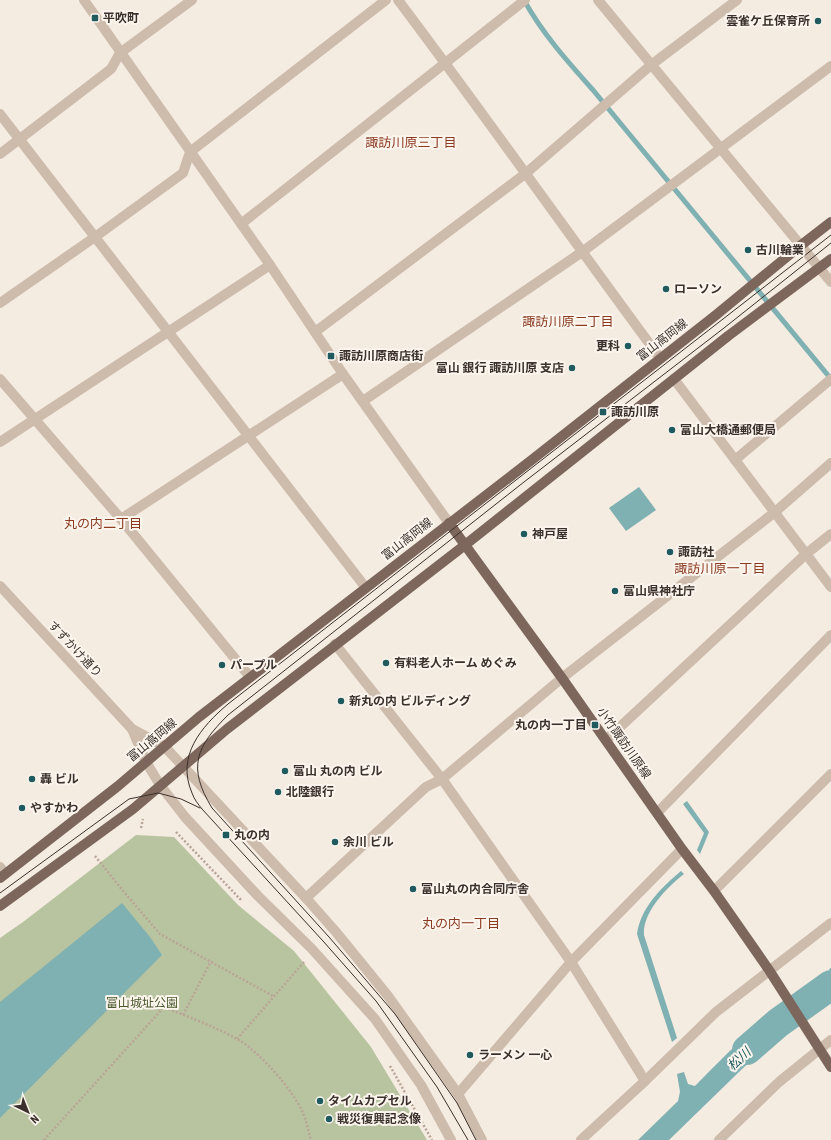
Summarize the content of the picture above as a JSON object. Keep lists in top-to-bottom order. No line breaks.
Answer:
{"streets":{"main road":["富山高岡線","小竹諏訪川原線"],"street":["すずかけ通り"]},"crossings":[["富山高岡線","小竹諏訪川原線"]],"districts":["諏訪川原三丁目","諏訪川原二丁目","丸の内二丁目","諏訪川原一丁目","丸の内一丁目"],"water":["松川"],"parks":["富山城址公園"],"places":{"transit":["平吹町","諏訪川原商店街","諏訪川原","丸の内一丁目","丸の内"],"other":["雲雀ケ丘保育所","古川輪業","ローソン","更科","富山 銀行 諏訪川原 支店","富山大橋通郵便局","神戸屋","諏訪社","富山県神社庁","有料老人ホーム めぐみ","パープル","新丸の内 ビルディング","富山 丸の内 ビル","轟 ビル","北陸銀行","やすかわ","余川 ビル","富山丸の内合同庁舎","ラーメン 一心","タイムカプセル","戦災復興記念像"]},"north":"bottom right"}
